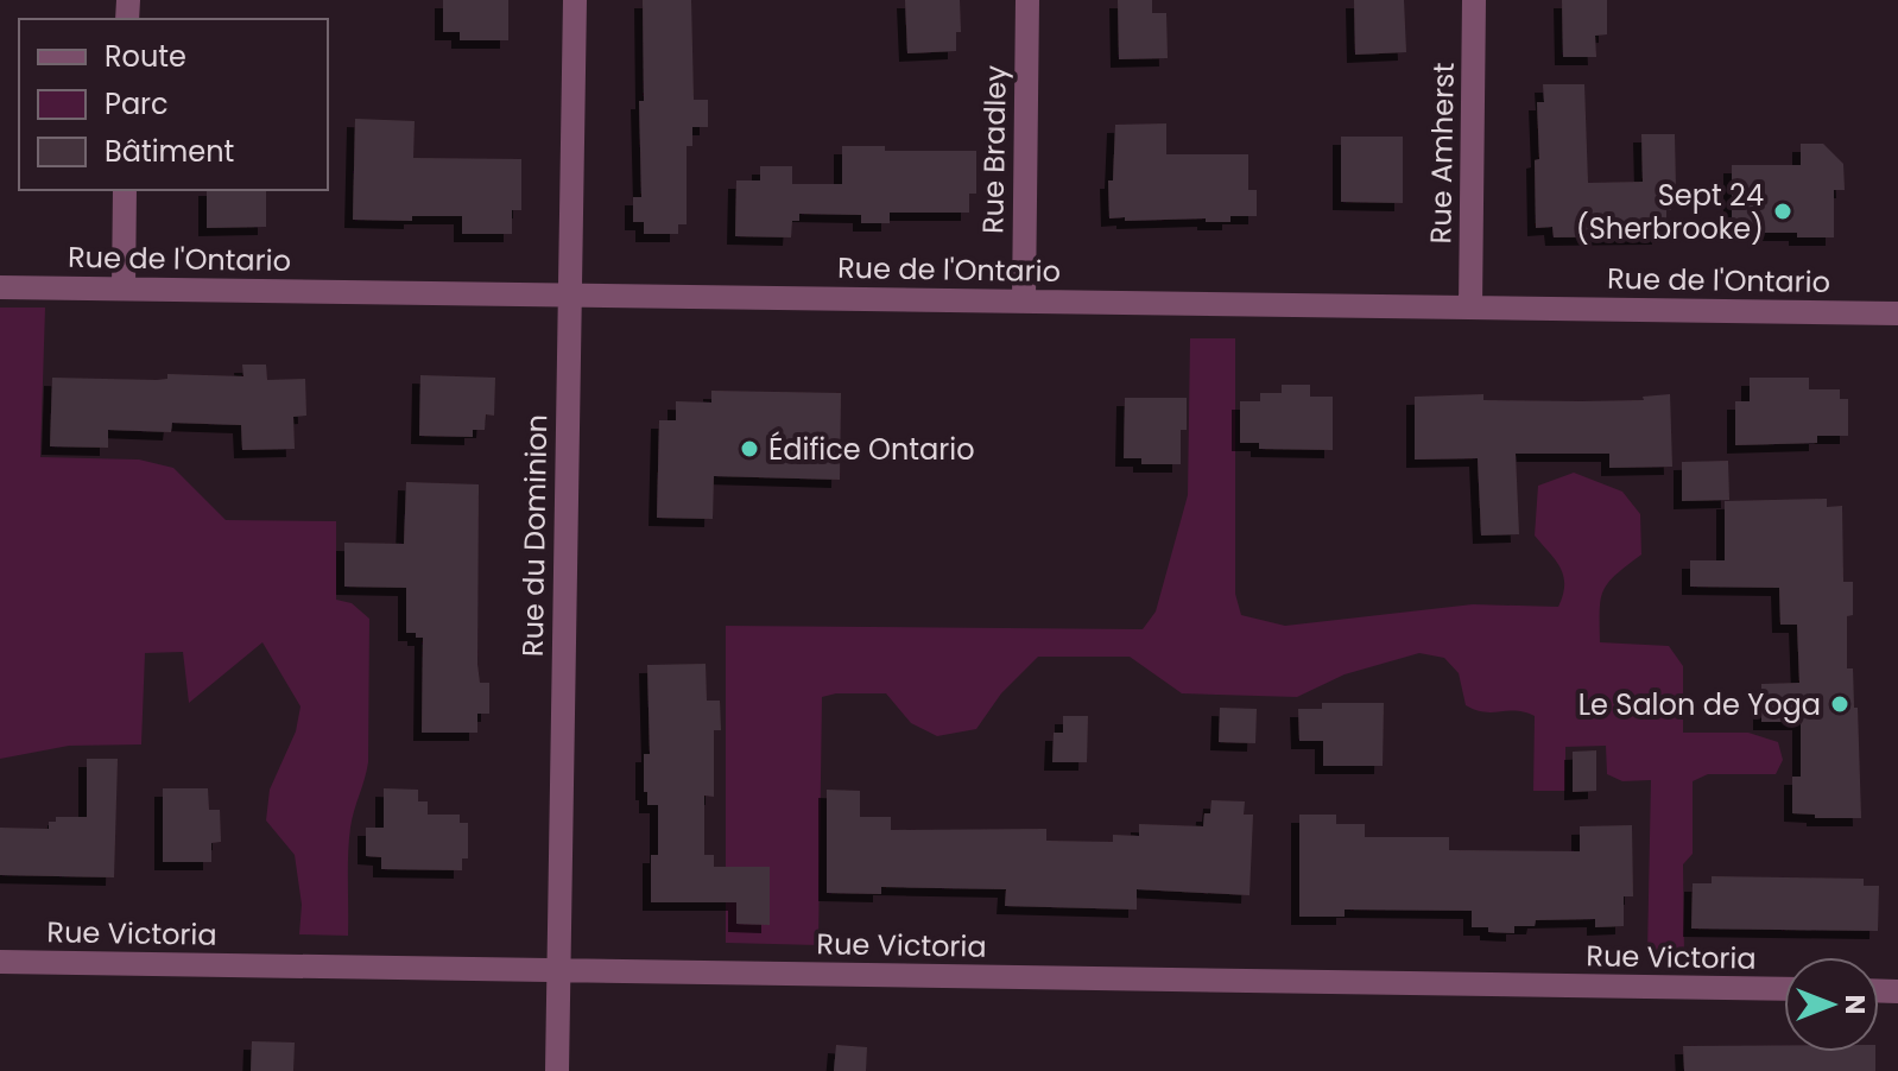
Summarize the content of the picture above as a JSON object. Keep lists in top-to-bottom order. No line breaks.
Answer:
{"streets":{"street":["Rue Bradley","Rue Amherst","Rue de l'Ontario","Rue du Dominion","Rue Victoria"]},"crossings":[["Rue Bradley","Rue de l'Ontario"],["Rue Amherst","Rue de l'Ontario"],["Rue de l'Ontario","Rue du Dominion"],["Rue du Dominion","Rue Victoria"]],"places":["Sept 24 (Sherbrooke)","Édifice Ontario","Le Salon de Yoga"],"legend":["Route","Parc","Bâtiment"],"north":"right"}
